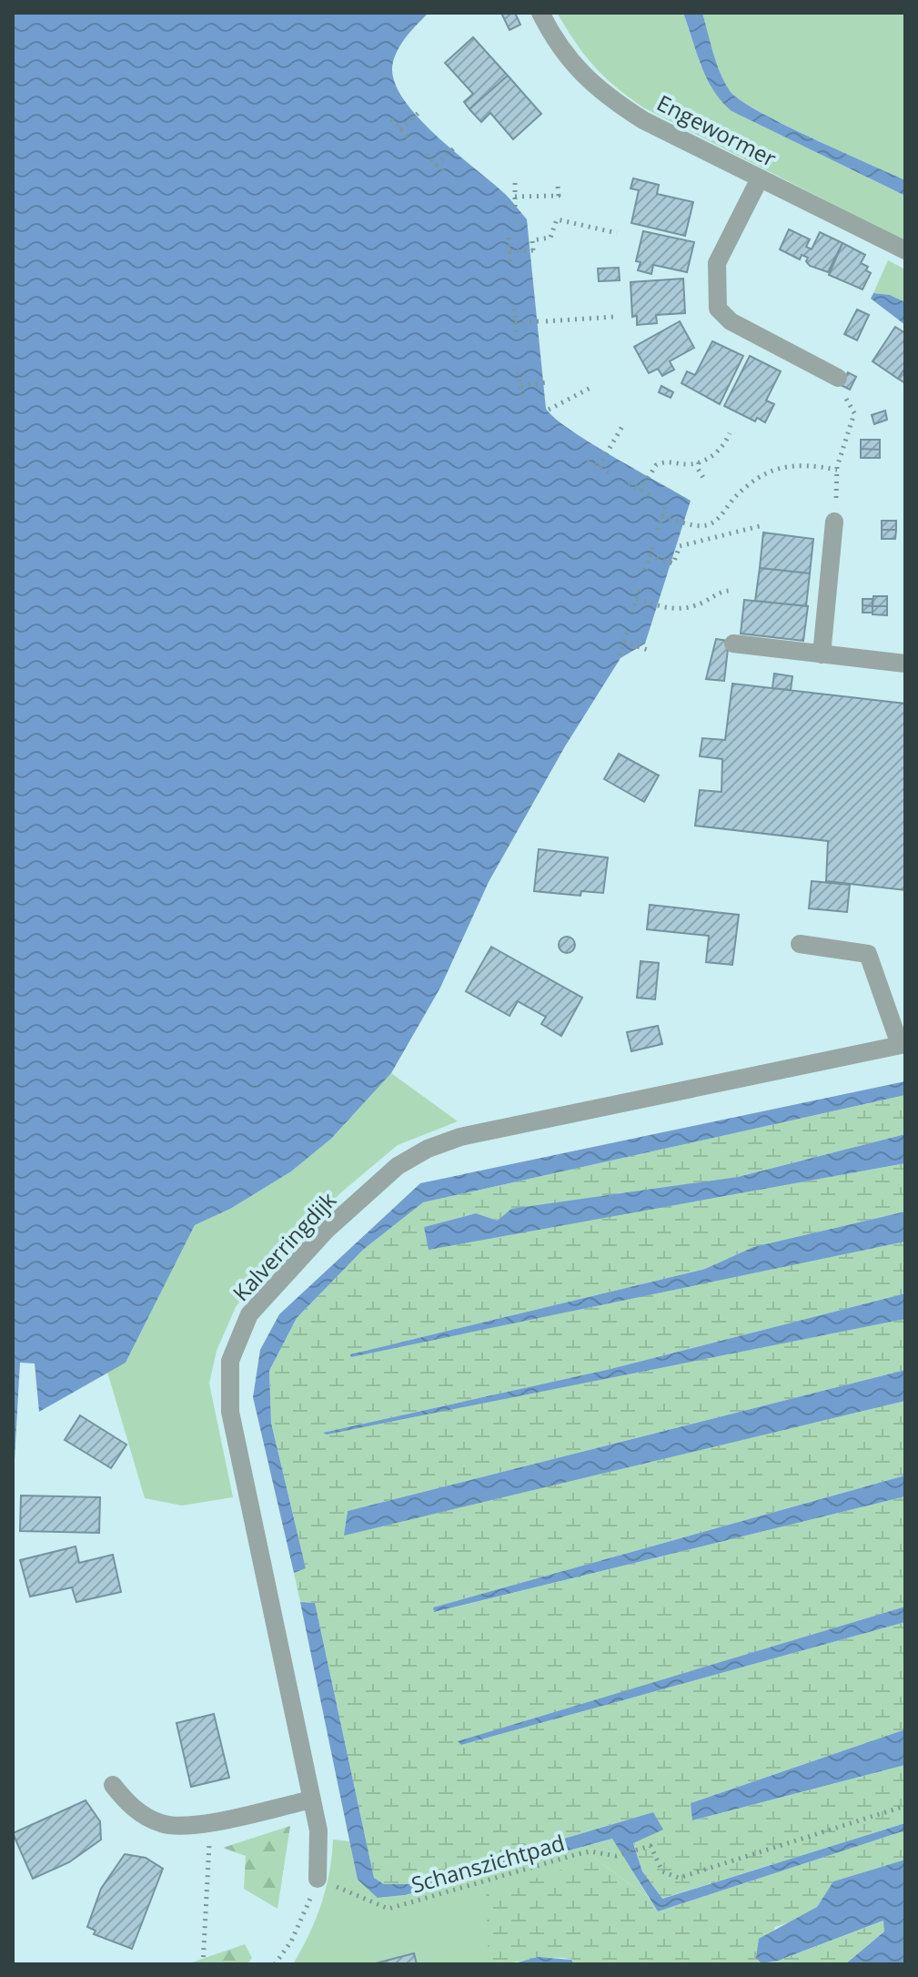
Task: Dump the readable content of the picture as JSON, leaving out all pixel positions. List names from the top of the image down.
{
  "streets": {
    "street": ["Engewormer", "Kalverringdijk"],
    "path": ["Schanszichtpad"]
  },
  "crossings": [
    ["Kalverringdijk", "Schanszichtpad"]
  ]
}
